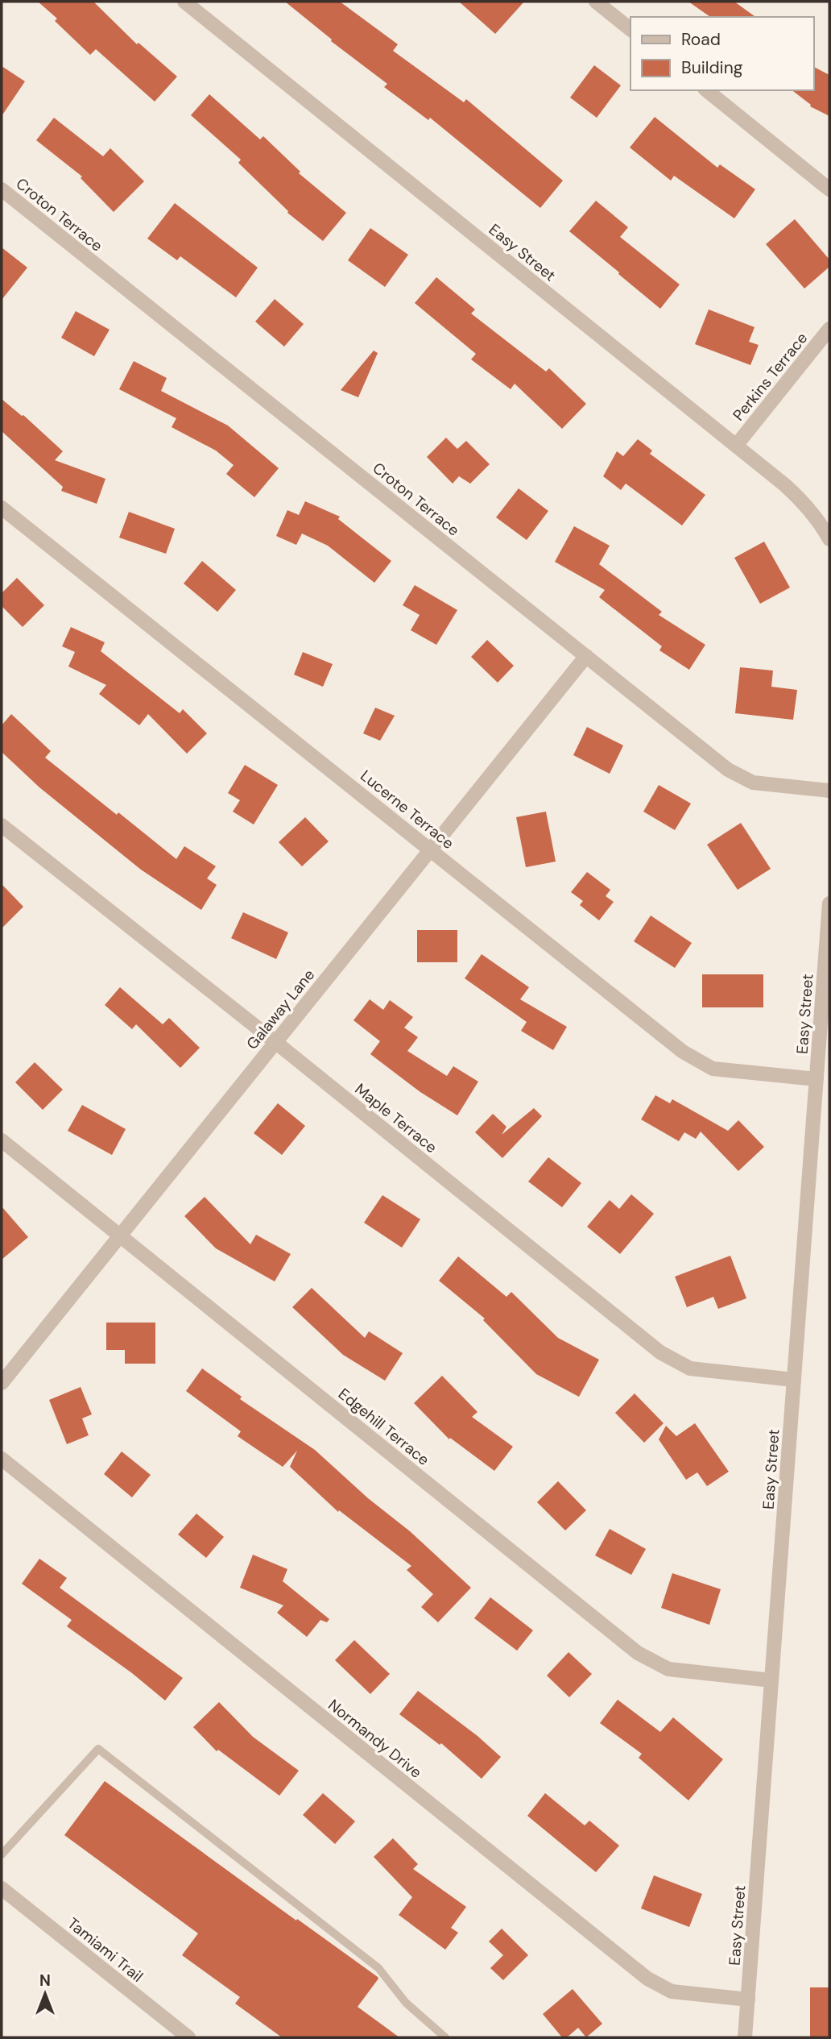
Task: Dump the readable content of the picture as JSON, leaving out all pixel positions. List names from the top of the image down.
{
  "streets": {
    "street": [
      "Croton Terrace",
      "Easy Street",
      "Perkins Terrace",
      "Lucerne Terrace",
      "Galaway Lane",
      "Maple Terrace",
      "Edgehill Terrace",
      "Normandy Drive",
      "Tamiami Trail"
    ]
  },
  "crossings": [
    ["Croton Terrace", "Galaway Lane"],
    ["Easy Street", "Perkins Terrace"],
    ["Easy Street", "Lucerne Terrace"],
    ["Easy Street", "Maple Terrace"],
    ["Easy Street", "Edgehill Terrace"],
    ["Easy Street", "Normandy Drive"],
    ["Lucerne Terrace", "Galaway Lane"],
    ["Galaway Lane", "Maple Terrace"],
    ["Galaway Lane", "Edgehill Terrace"]
  ],
  "legend": ["Road", "Building"],
  "north": "top"
}
